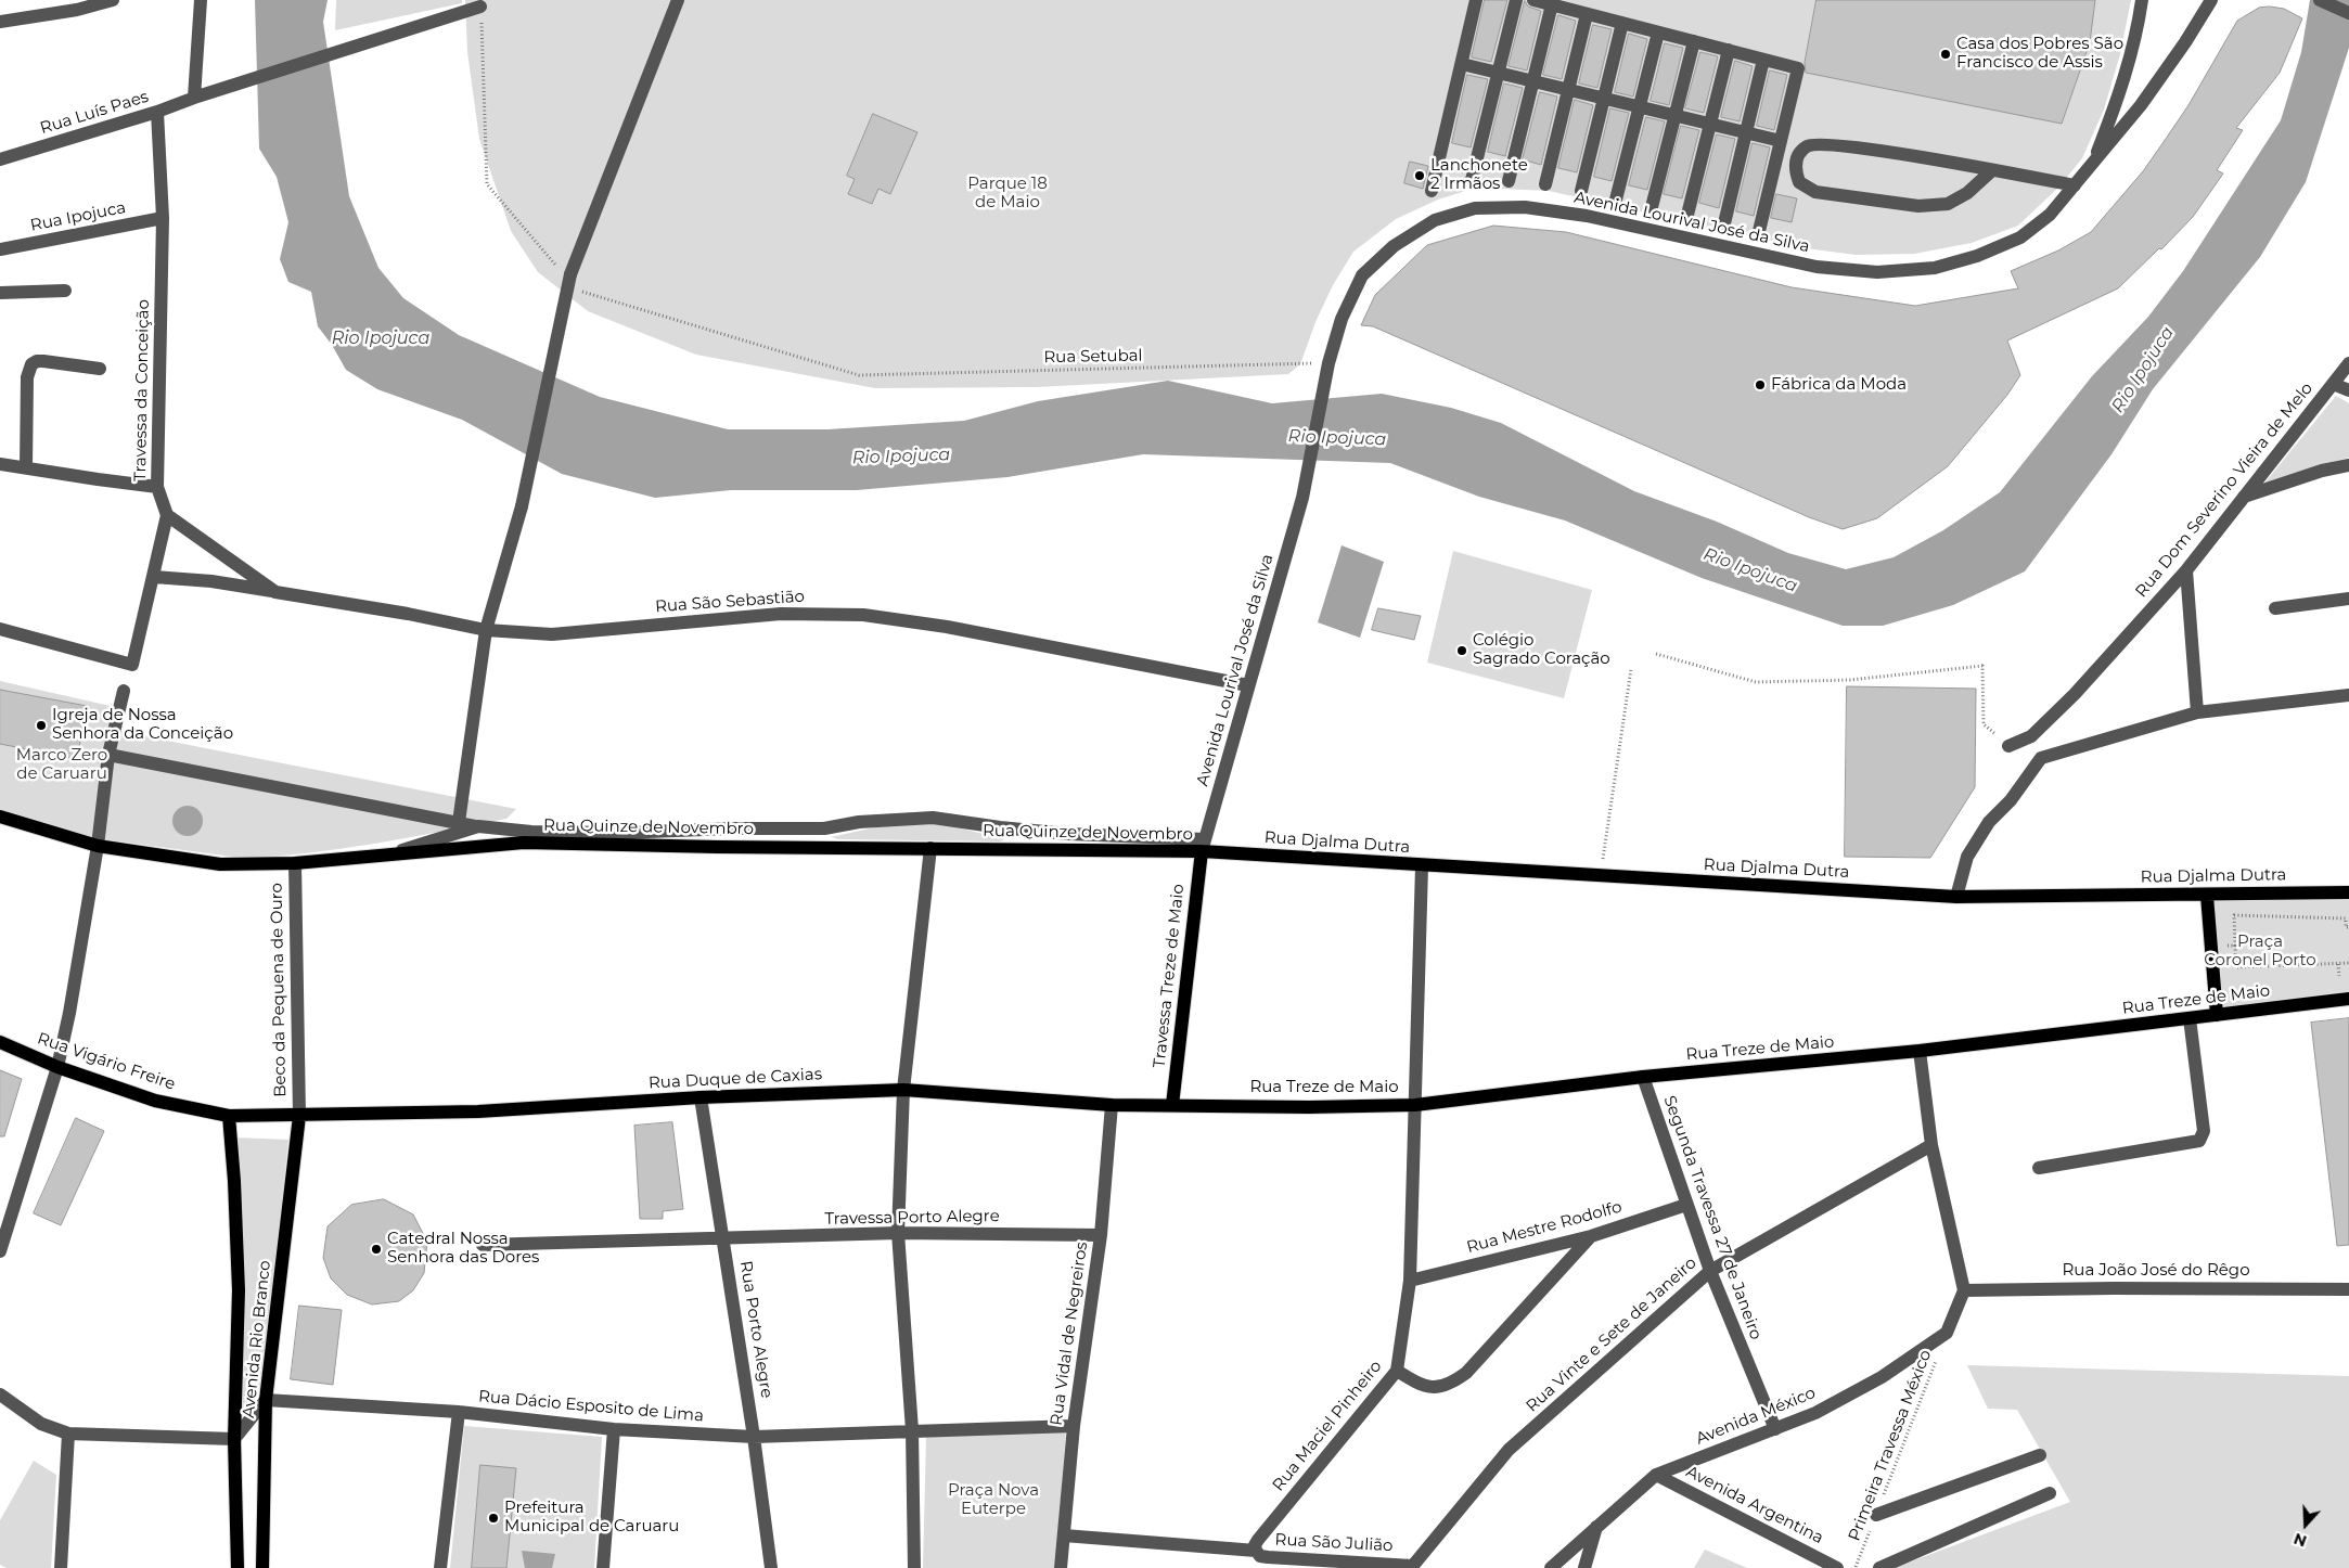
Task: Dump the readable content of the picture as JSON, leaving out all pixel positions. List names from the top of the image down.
{
  "streets": {
    "main road": [
      "Rua Quinze de Novembro",
      "Rua Djalma Dutra",
      "Travessa Treze de Maio",
      "Rua Treze de Maio",
      "Rua Vigário Freire",
      "Rua Duque de Caxias",
      "Avenida Rio Branco"
    ],
    "street": [
      "Rua Luís Paes",
      "Rua Ipojuca",
      "Avenida Lourival José da Silva",
      "Travessa da Conceição",
      "Rua Dom Severino Vieira de Melo",
      "Rua São Sebastião",
      "Beco da Pequena de Ouro",
      "Travessa Porto Alegre",
      "Segunda Travessa 27 de Janeiro",
      "Rua Mestre Rodolfo",
      "Rua João José do Rêgo",
      "Rua Porto Alegre",
      "Rua Vidal de Negreiros",
      "Rua Vinte e Sete de Janeiro",
      "Rua Dácio Esposito de Lima",
      "Avenida México",
      "Rua Maciel Pinheiro",
      "Avenida Argentina",
      "Rua São Julião"
    ],
    "path": ["Rua Setubal", "Primeira Travessa México"]
  },
  "crossings": [
    ["Rua Luís Paes", "Travessa da Conceição"],
    ["Rua Ipojuca", "Travessa da Conceição"],
    ["Avenida Lourival José da Silva", "Rua Setubal"],
    ["Avenida Lourival José da Silva", "Rua São Sebastião"],
    ["Avenida Lourival José da Silva", "Rua Quinze de Novembro"],
    ["Avenida Lourival José da Silva", "Rua Djalma Dutra"],
    ["Avenida Lourival José da Silva", "Travessa Treze de Maio"],
    ["Travessa da Conceição", "Rua São Sebastião"],
    ["Rua Quinze de Novembro", "Rua Djalma Dutra"],
    ["Rua Quinze de Novembro", "Travessa Treze de Maio"],
    ["Rua Quinze de Novembro", "Beco da Pequena de Ouro"],
    ["Rua Djalma Dutra", "Travessa Treze de Maio"],
    ["Rua Djalma Dutra", "Rua Maciel Pinheiro"],
    ["Travessa Treze de Maio", "Rua Treze de Maio"],
    ["Travessa Treze de Maio", "Rua Duque de Caxias"],
    ["Beco da Pequena de Ouro", "Rua Vigário Freire"],
    ["Beco da Pequena de Ouro", "Rua Duque de Caxias"],
    ["Beco da Pequena de Ouro", "Avenida Rio Branco"],
    ["Rua Treze de Maio", "Rua Duque de Caxias"],
    ["Rua Treze de Maio", "Segunda Travessa 27 de Janeiro"],
    ["Rua Treze de Maio", "Rua Maciel Pinheiro"],
    ["Rua Vigário Freire", "Rua Duque de Caxias"],
    ["Rua Vigário Freire", "Avenida Rio Branco"],
    ["Rua Duque de Caxias", "Rua Porto Alegre"],
    ["Rua Duque de Caxias", "Rua Vidal de Negreiros"],
    ["Rua Duque de Caxias", "Avenida Rio Branco"],
    ["Travessa Porto Alegre", "Rua Porto Alegre"],
    ["Travessa Porto Alegre", "Rua Vidal de Negreiros"],
    ["Segunda Travessa 27 de Janeiro", "Rua Mestre Rodolfo"],
    ["Segunda Travessa 27 de Janeiro", "Rua Vinte e Sete de Janeiro"],
    ["Segunda Travessa 27 de Janeiro", "Avenida México"],
    ["Rua Mestre Rodolfo", "Rua Maciel Pinheiro"],
    ["Rua Porto Alegre", "Rua Dácio Esposito de Lima"],
    ["Rua Vidal de Negreiros", "Rua Dácio Esposito de Lima"],
    ["Rua Vidal de Negreiros", "Rua São Julião"],
    ["Rua Vinte e Sete de Janeiro", "Rua São Julião"],
    ["Avenida Rio Branco", "Rua Dácio Esposito de Lima"],
    ["Avenida México", "Primeira Travessa México"],
    ["Avenida México", "Avenida Argentina"],
    ["Rua Maciel Pinheiro", "Rua São Julião"]
  ],
  "water": ["Rio Ipojuca"],
  "parks": [
    "Parque 18 de Maio",
    "Marco Zero de Caruaru",
    "Praça Coronel Porto",
    "Praça Nova Euterpe"
  ],
  "places": [
    "Casa dos Pobres São Francisco de Assis",
    "Lanchonete 2 Irmãos",
    "Fábrica da Moda",
    "Colégio Sagrado Coração",
    "Igreja de Nossa Senhora da Conceição",
    "Catedral Nossa Senhora das Dores",
    "Prefeitura Municipal de Caruaru"
  ],
  "north": "bottom"
}
